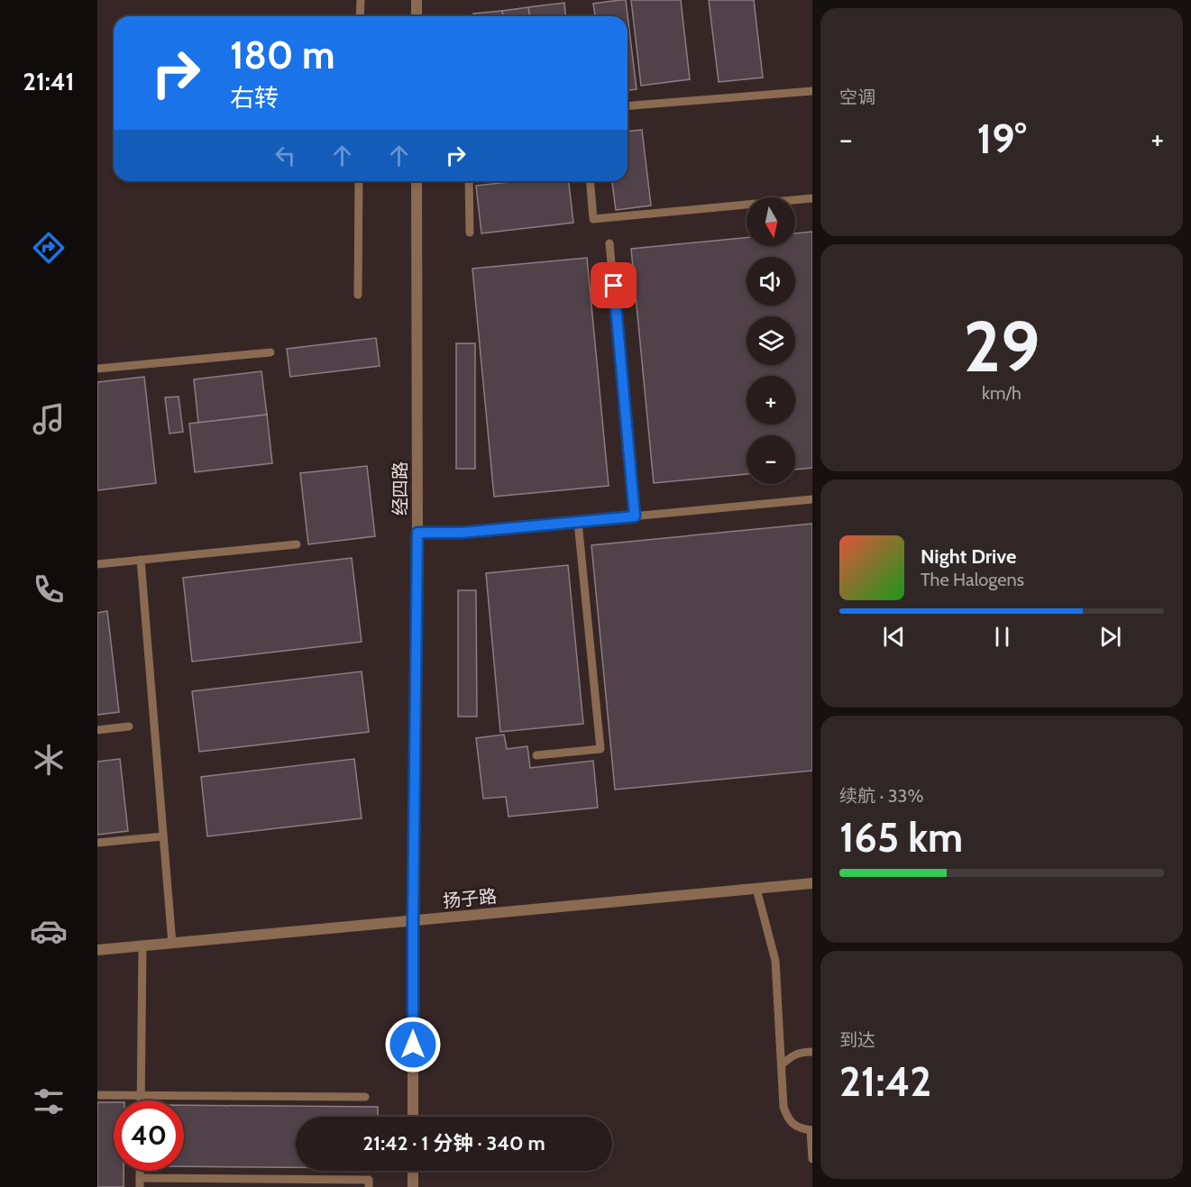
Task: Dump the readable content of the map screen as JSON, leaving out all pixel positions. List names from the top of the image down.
{
  "streets": {
    "street": ["经四路", "扬子路"]
  },
  "crossings": [
    ["经四路", "扬子路"]
  ],
  "north": "bottom",
  "page": {
    "tabs": "21:41",
    "tile": [
      "空调",
      ["29", "km/h"],
      ["续航 · 33%", "165 km"],
      ["到达", "21:42"]
    ],
    "turn": ["180 m", "右转"],
    "heat": ["−", "19°", "+"],
    "map_buttons": ["+", "−"],
    "song": ["Night Drive", "The Halogens"],
    "limit": "40",
    "trip": "21:42 · 1 分钟 · 340 m"
  }
}
